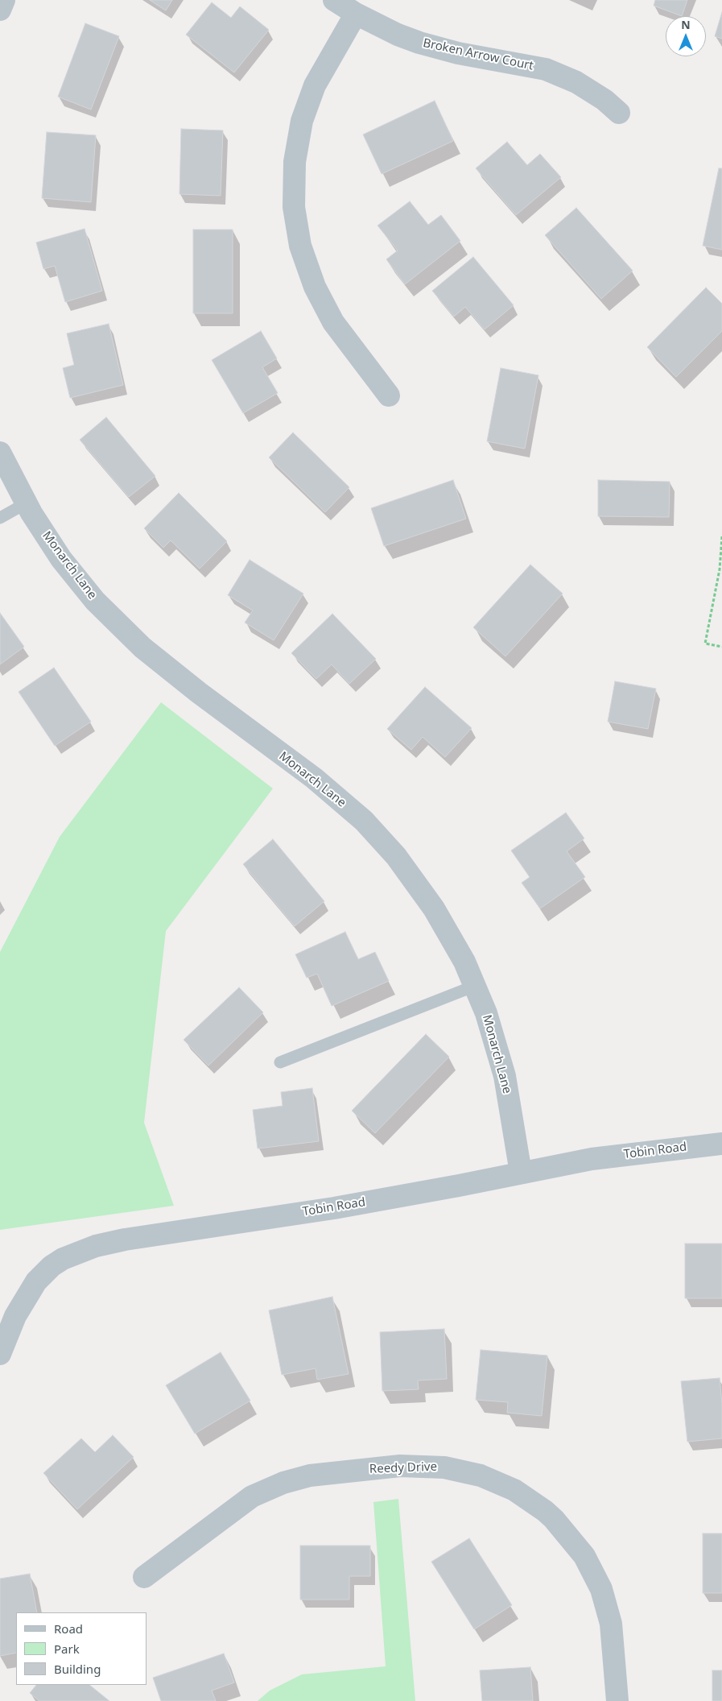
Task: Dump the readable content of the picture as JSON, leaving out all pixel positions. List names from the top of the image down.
{
  "streets": {
    "street": [
      "Broken Arrow Court",
      "Monarch Lane",
      "Tobin Road",
      "Reedy Drive"
    ]
  },
  "crossings": [
    ["Monarch Lane", "Tobin Road"]
  ],
  "legend": ["Road", "Park", "Building"],
  "north": "top"
}
